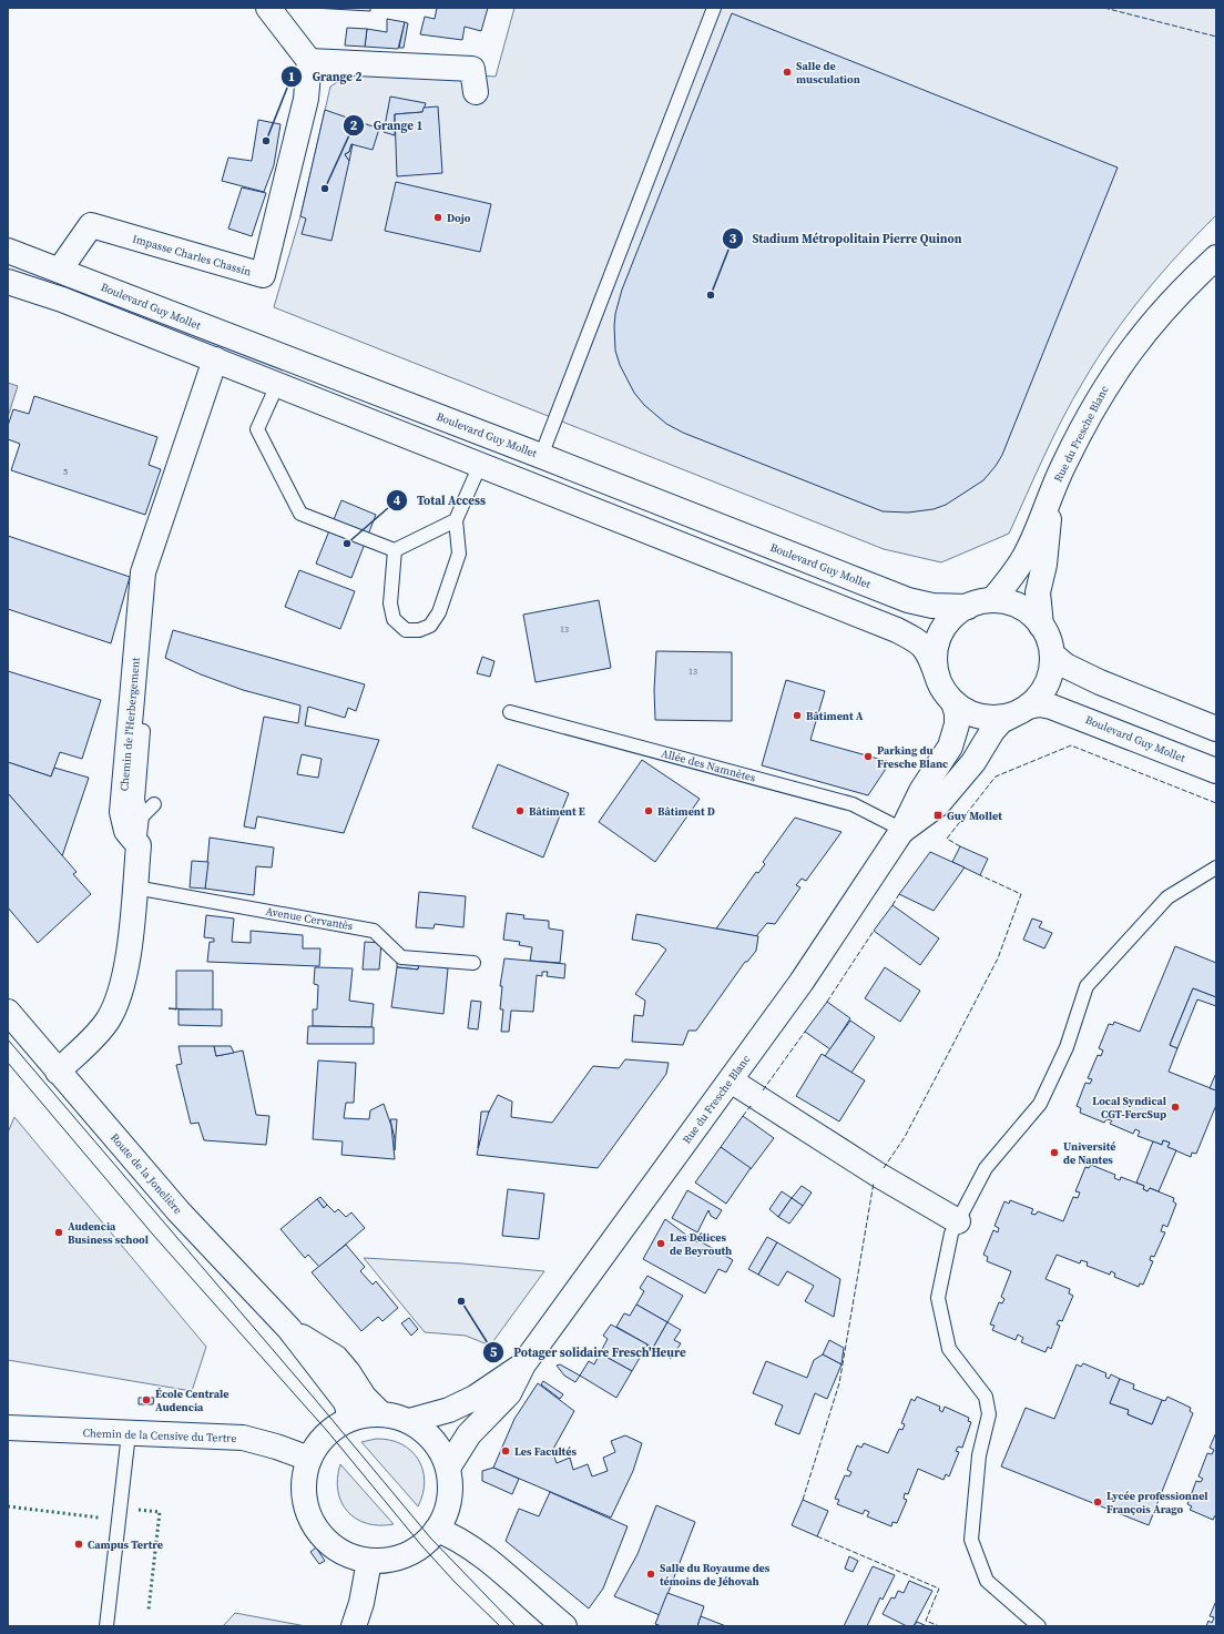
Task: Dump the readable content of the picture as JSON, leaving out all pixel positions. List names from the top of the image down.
{
  "streets": {
    "street": [
      "Impasse Charles Chassin",
      "Boulevard Guy Mollet",
      "Rue du Fresche Blanc",
      "Chemin de l'Herbergement",
      "Route de la Jonelière",
      "Chemin de la Censive du Tertre"
    ],
    "lane": ["Allée des Namnètes", "Avenue Cervantès"]
  },
  "crossings": [
    ["Impasse Charles Chassin", "Boulevard Guy Mollet"],
    ["Boulevard Guy Mollet", "Rue du Fresche Blanc"],
    ["Rue du Fresche Blanc", "Allée des Namnètes"],
    ["Rue du Fresche Blanc", "Route de la Jonelière"],
    ["Rue du Fresche Blanc", "Chemin de la Censive du Tertre"],
    ["Route de la Jonelière", "Chemin de la Censive du Tertre"]
  ],
  "places": {
    "other": [
      "Salle de musculation",
      "Grange 2",
      "Grange 1",
      "Dojo",
      "Stadium Métropolitain Pierre Quinon",
      "Total Access",
      "Bâtiment A",
      "Parking du Fresche Blanc",
      "Bâtiment E",
      "Bâtiment D",
      "Local Syndical CGT-FercSup",
      "Université de Nantes",
      "Audencia Business school",
      "Les Délices de Beyrouth",
      "Potager solidaire Fresch'Heure",
      "École Centrale Audencia",
      "Les Facultés",
      "Lycée professionnel François Arago",
      "Campus Tertre",
      "Salle du Royaume des témoins de Jéhovah"
    ],
    "transit": ["Guy Mollet"]
  },
  "house_numbers": ["5", "13", "13"]
}
